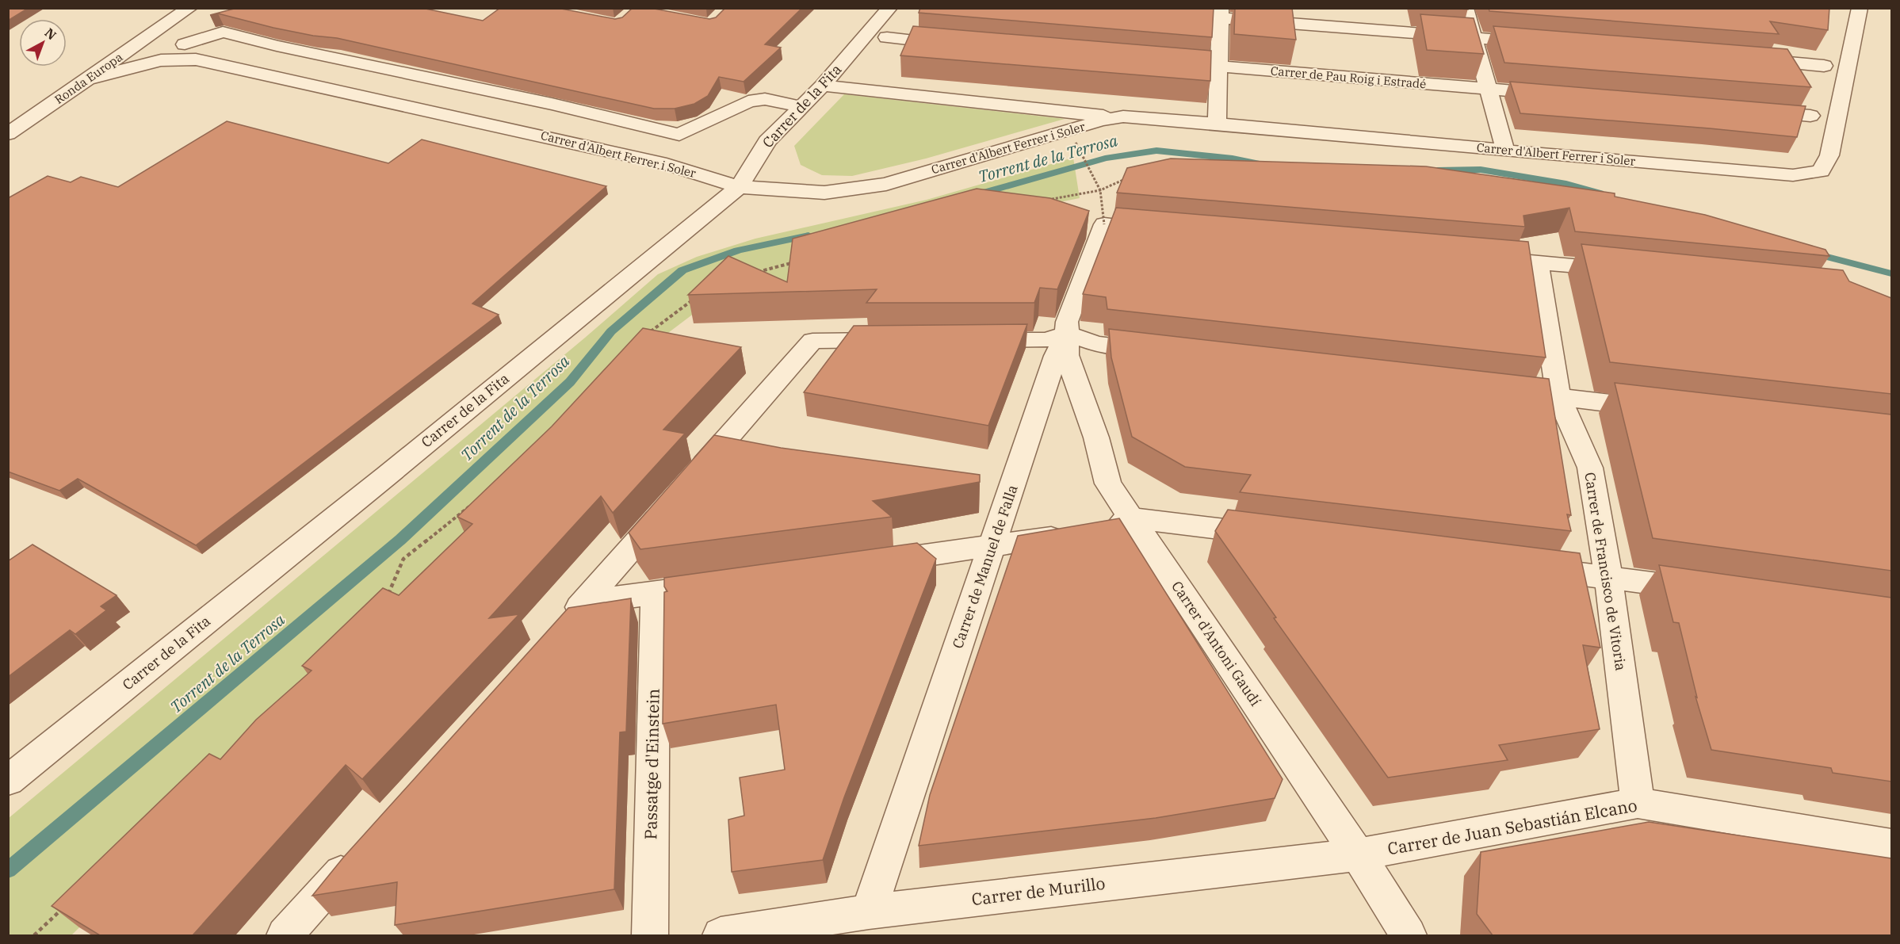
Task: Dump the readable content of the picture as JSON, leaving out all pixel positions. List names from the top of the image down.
{
  "streets": {
    "street": [
      "Carrer de Pau Roig i Estradé",
      "Ronda Europa",
      "Carrer de la Fita",
      "Carrer d'Albert Ferrer i Soler",
      "Carrer de Manuel de Falla",
      "Carrer de Francisco de Vitoria",
      "Carrer d'Antoni Gaudí",
      "Passatge d'Einstein",
      "Carrer de Juan Sebastián Elcano",
      "Carrer de Murillo"
    ]
  },
  "crossings": [
    ["Ronda Europa", "Carrer d'Albert Ferrer i Soler"],
    ["Carrer de la Fita", "Carrer d'Albert Ferrer i Soler"],
    ["Carrer de Manuel de Falla", "Carrer d'Antoni Gaudí"],
    ["Carrer de Manuel de Falla", "Carrer de Murillo"],
    ["Carrer de Francisco de Vitoria", "Carrer de Juan Sebastián Elcano"],
    ["Carrer d'Antoni Gaudí", "Carrer de Juan Sebastián Elcano"],
    ["Carrer d'Antoni Gaudí", "Carrer de Murillo"],
    ["Carrer de Juan Sebastián Elcano", "Carrer de Murillo"]
  ],
  "water": ["Torrent de la Terrosa"],
  "north": "top right"
}
